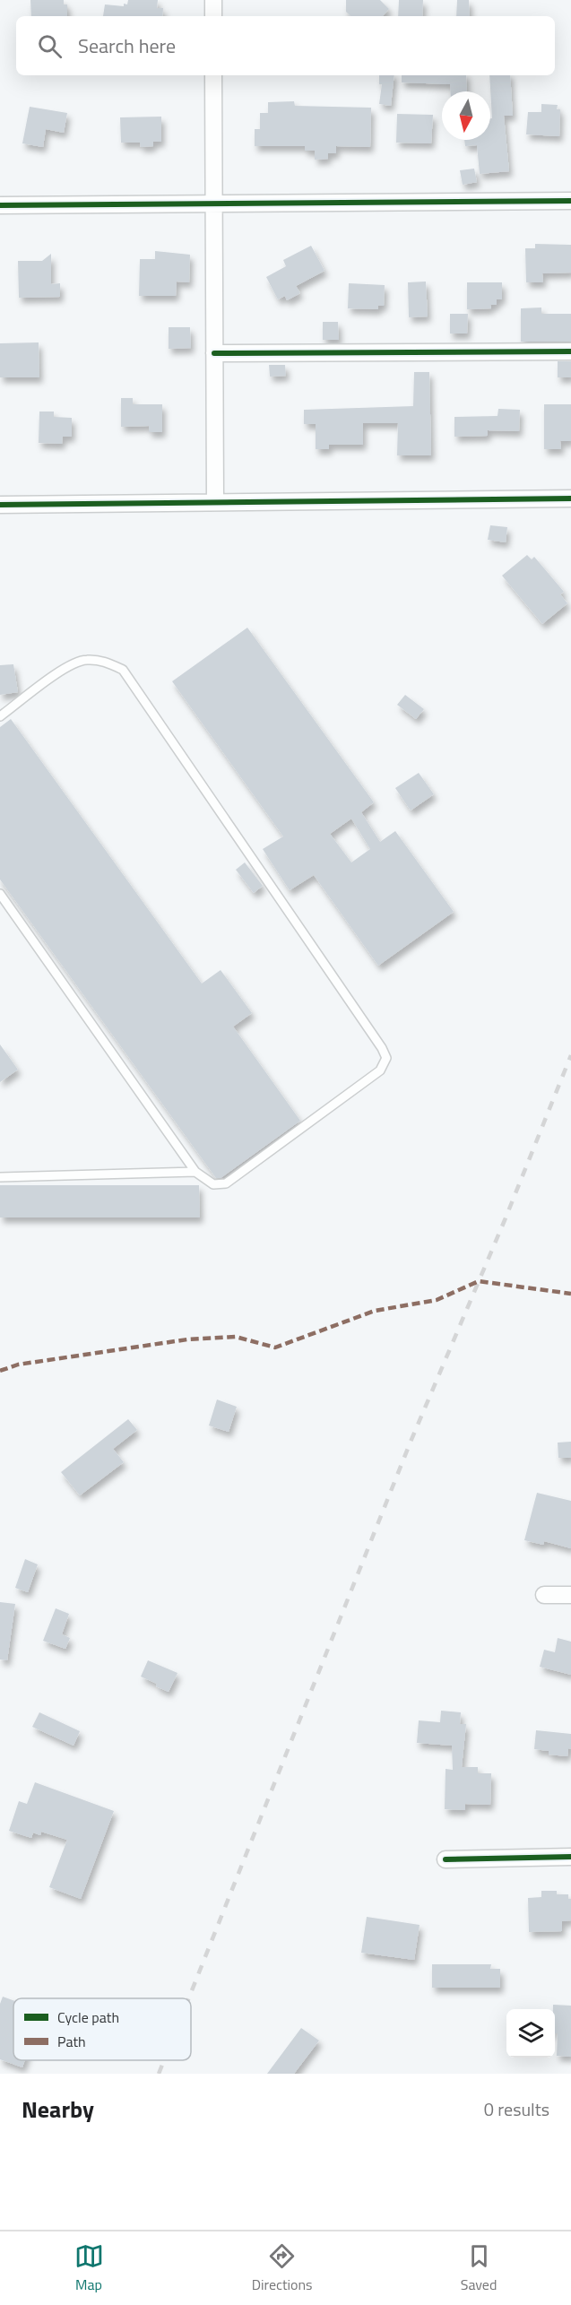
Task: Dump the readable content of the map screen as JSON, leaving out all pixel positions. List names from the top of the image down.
{
  "legend": ["Cycle path", "Path"],
  "north": "bottom",
  "page": {
    "search": "Search here",
    "heading": ["Nearby", "0 results"],
    "nav": ["Map", "Directions", "Saved"]
  }
}
